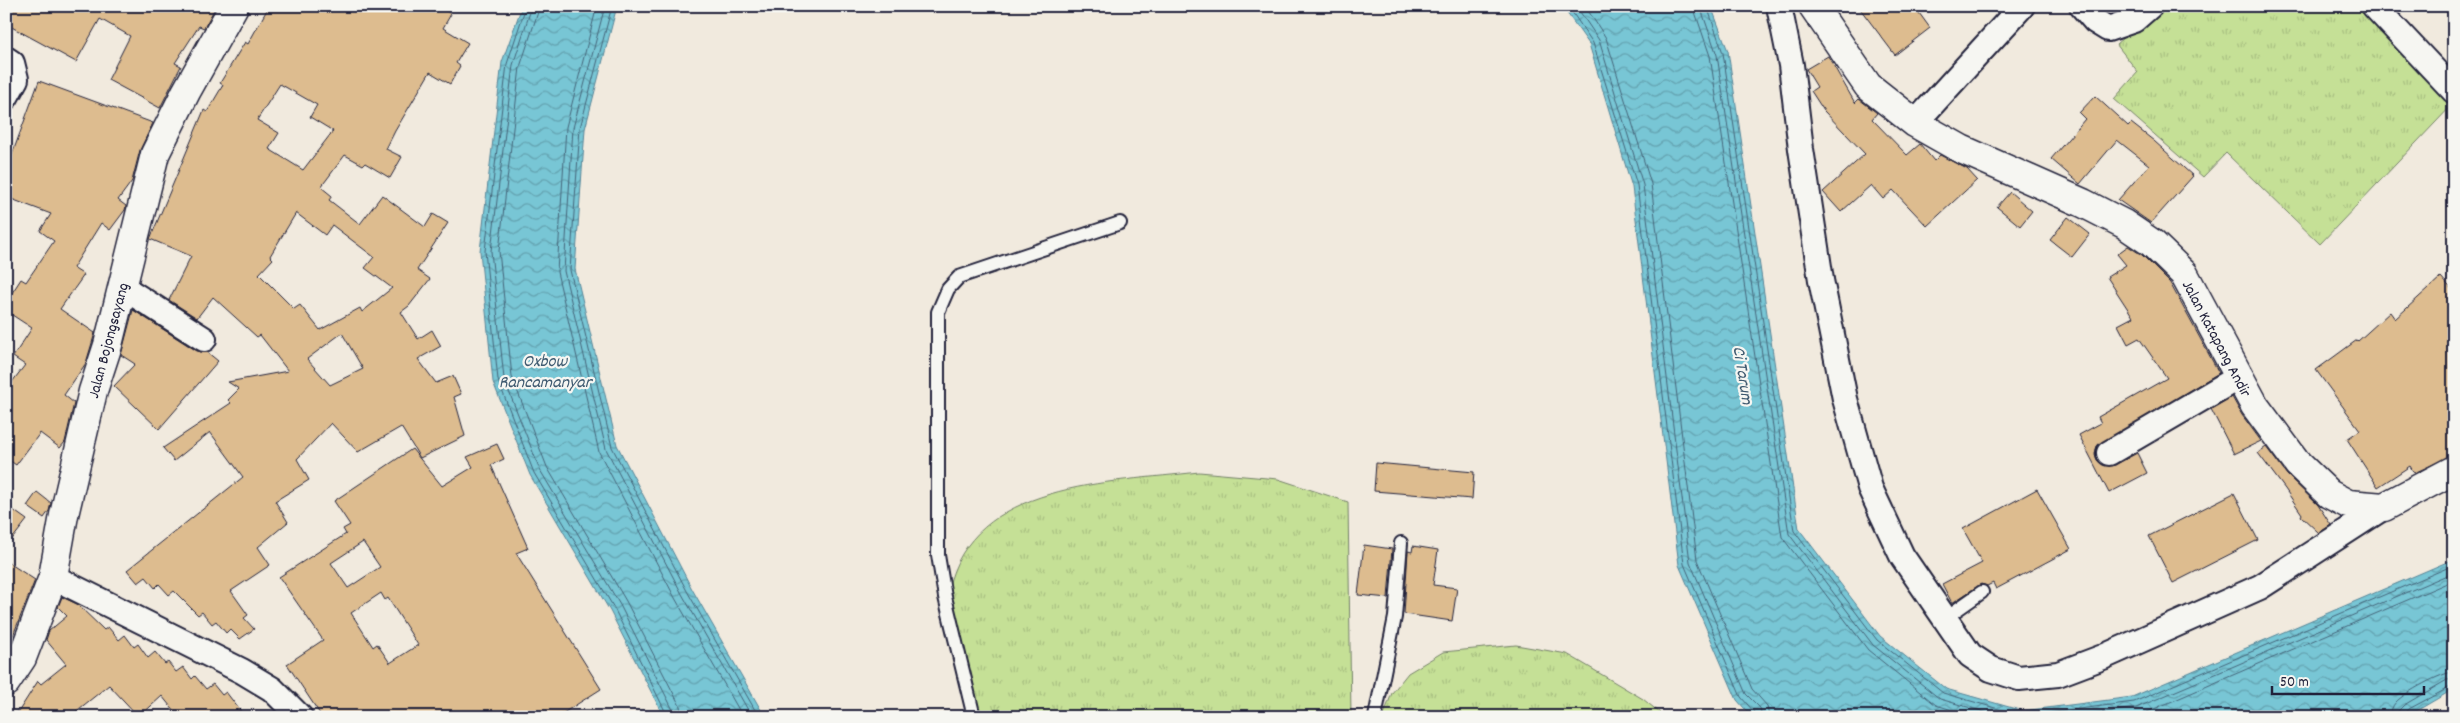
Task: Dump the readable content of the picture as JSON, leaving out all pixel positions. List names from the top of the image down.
{
  "streets": {
    "street": ["Jalan Katapang Andir", "Jalan Bojongsayang"]
  },
  "water": ["Oxbow Rancamanyar", "Ci Tarum"],
  "scale_bar": "50 m"
}
